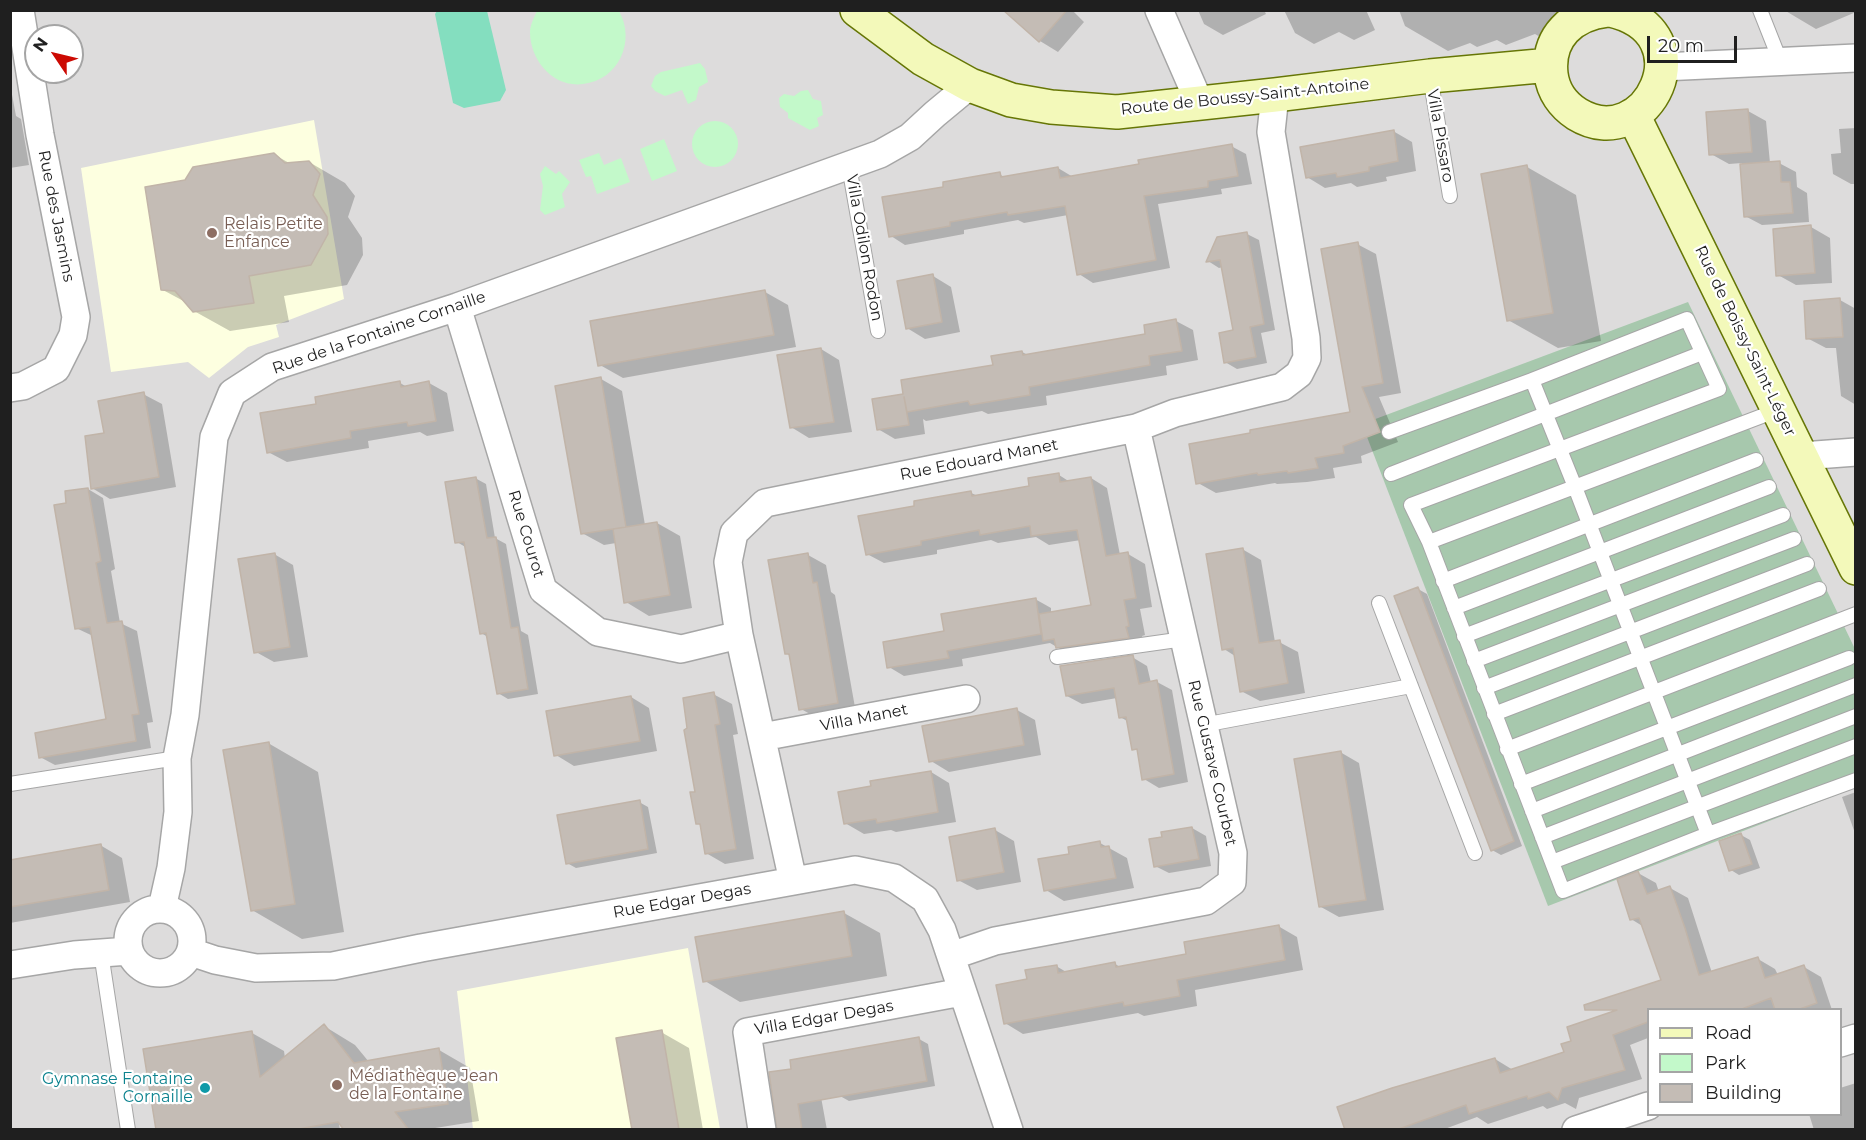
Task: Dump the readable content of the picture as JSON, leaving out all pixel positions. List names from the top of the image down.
{
  "streets": {
    "main road": ["Route de Boussy-Saint-Antoine", "Rue de Boissy-Saint-Léger"],
    "street": [
      "Rue des Jasmins",
      "Rue de la Fontaine Cornaille",
      "Rue Edouard Manet",
      "Rue Courot",
      "Villa Manet",
      "Rue Gustave Courbet",
      "Rue Edgar Degas",
      "Villa Edgar Degas"
    ],
    "lane": ["Villa Pissaro", "Villa Odilon Rodon"]
  },
  "crossings": [
    ["Route de Boussy-Saint-Antoine", "Villa Pissaro"],
    ["Route de Boussy-Saint-Antoine", "Rue de la Fontaine Cornaille"],
    ["Route de Boussy-Saint-Antoine", "Rue de Boissy-Saint-Léger"],
    ["Route de Boussy-Saint-Antoine", "Rue Edouard Manet"],
    ["Villa Odilon Rodon", "Rue de la Fontaine Cornaille"],
    ["Rue de la Fontaine Cornaille", "Rue Courot"],
    ["Rue de la Fontaine Cornaille", "Rue Edgar Degas"],
    ["Rue Edouard Manet", "Rue Courot"],
    ["Rue Edouard Manet", "Villa Manet"],
    ["Rue Edouard Manet", "Rue Gustave Courbet"],
    ["Rue Edouard Manet", "Rue Edgar Degas"],
    ["Rue Gustave Courbet", "Rue Edgar Degas"],
    ["Rue Edgar Degas", "Villa Edgar Degas"]
  ],
  "places": ["Relais Petite Enfance", "Médiathèque Jean de la Fontaine", "Gymnase Fontaine Cornaille"],
  "legend": ["Road", "Park", "Building"],
  "scale_bar": "20 m",
  "north": "top left"
}
